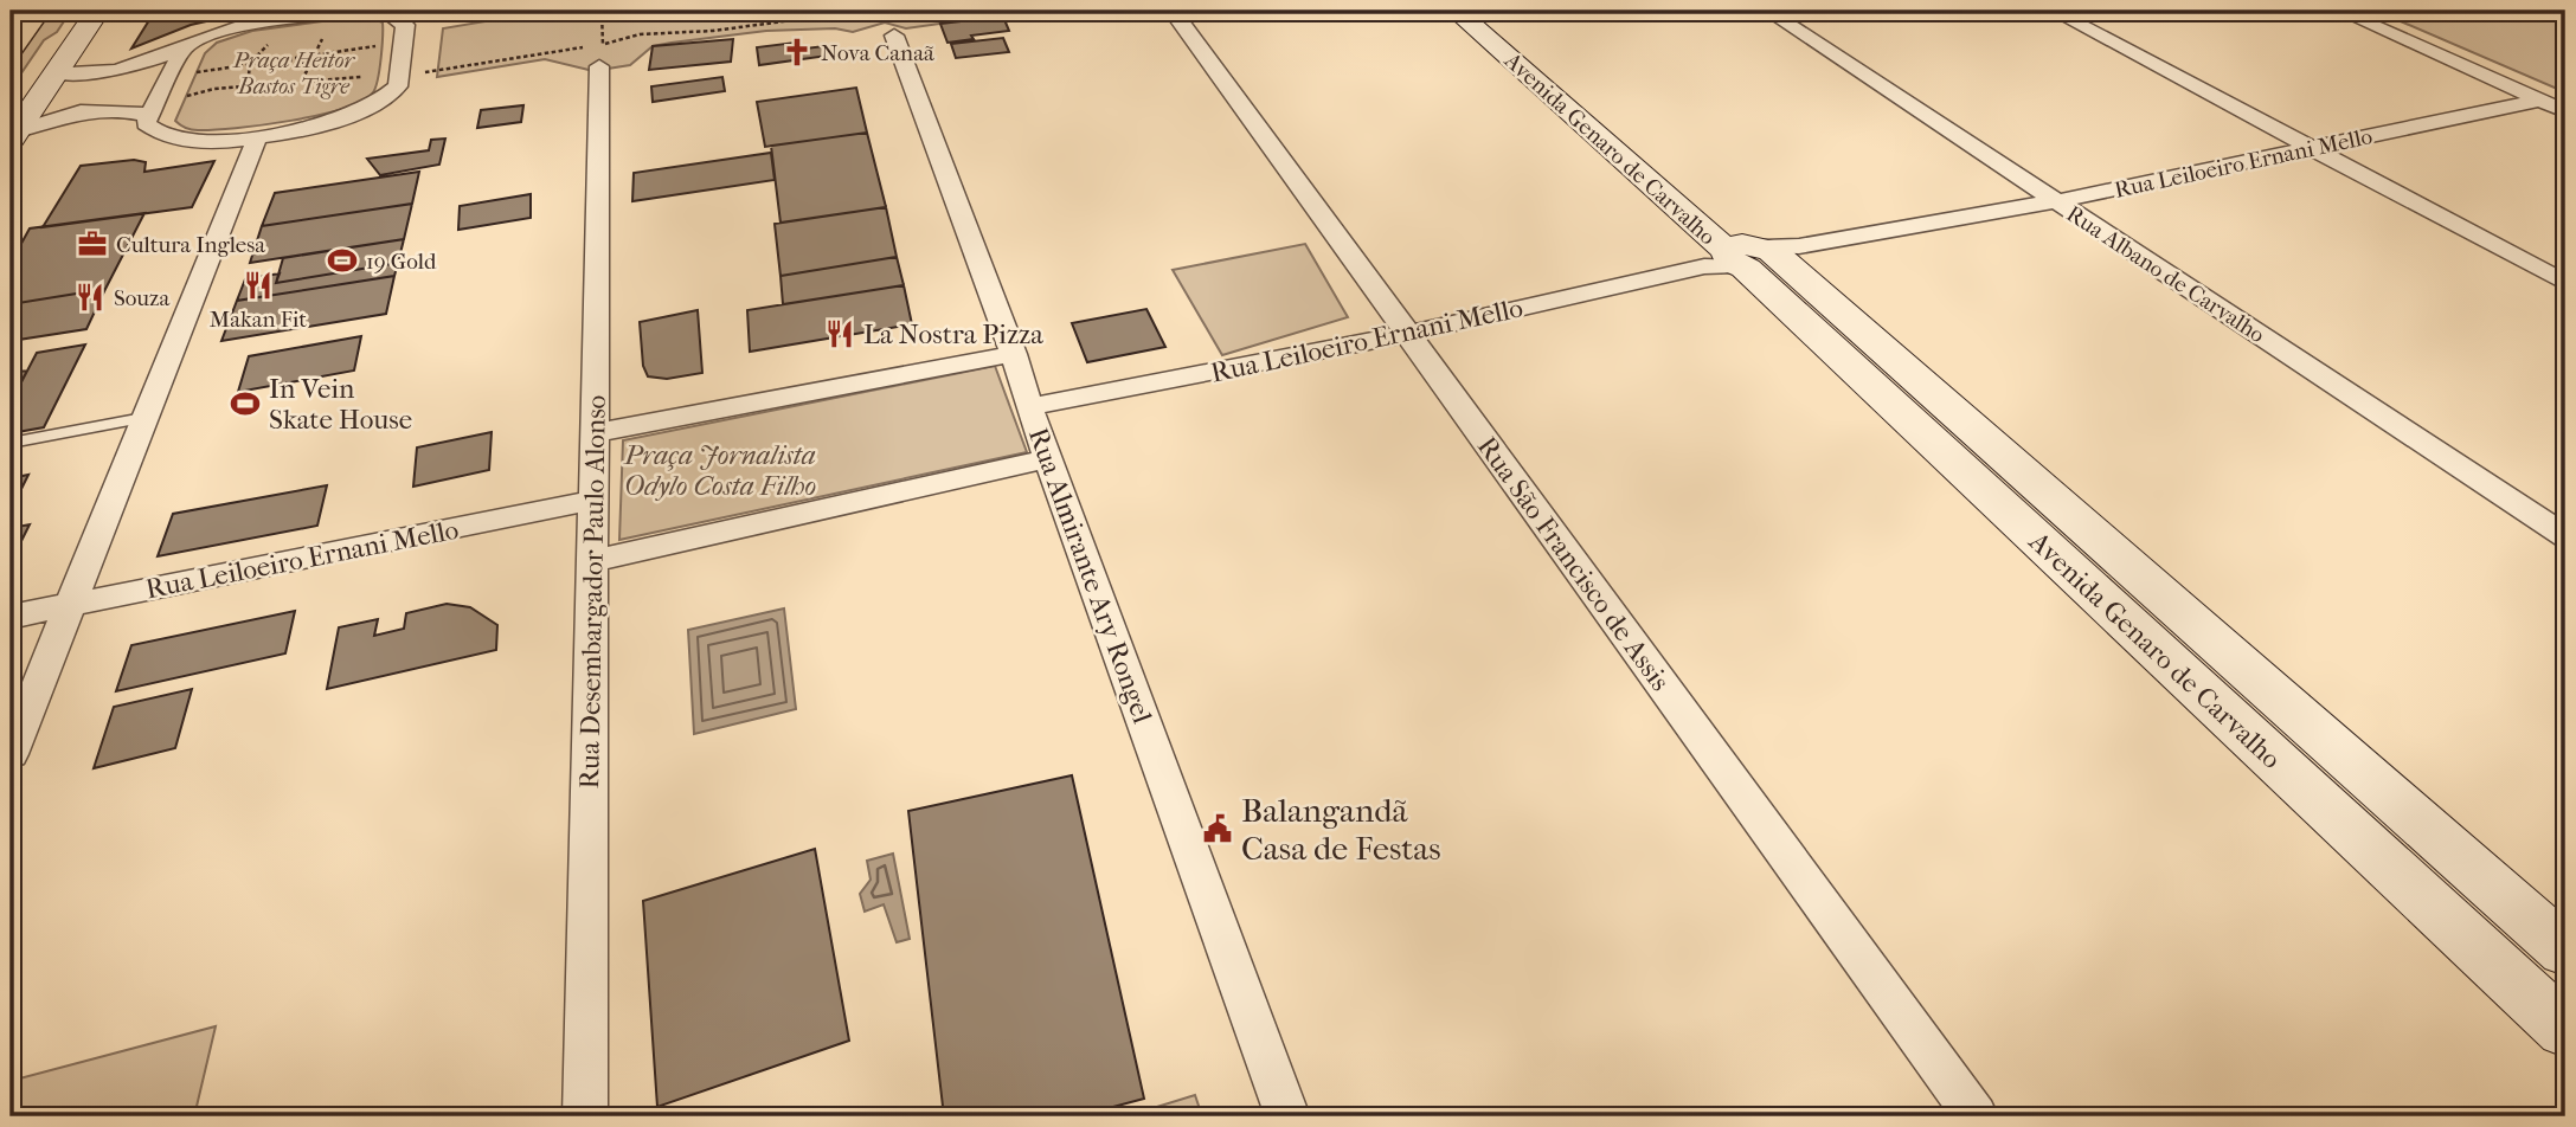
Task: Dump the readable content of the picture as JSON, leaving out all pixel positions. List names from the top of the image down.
{
  "streets": {
    "street": [
      "Avenida Genaro de Carvalho",
      "Rua Leiloeiro Ernani Mello",
      "Rua Albano de Carvalho",
      "Rua São Francisco de Assis",
      "Rua Almirante Ary Rongel",
      "Rua Desembargador Paulo Alonso"
    ]
  },
  "crossings": [
    ["Avenida Genaro de Carvalho", "Rua Leiloeiro Ernani Mello"],
    ["Rua Leiloeiro Ernani Mello", "Rua Albano de Carvalho"],
    ["Rua Leiloeiro Ernani Mello", "Rua São Francisco de Assis"],
    ["Rua Leiloeiro Ernani Mello", "Rua Almirante Ary Rongel"],
    ["Rua Leiloeiro Ernani Mello", "Rua Desembargador Paulo Alonso"]
  ],
  "parks": ["Praça Heitor Bastos Tigre", "Praça Jornalista Odylo Costa Filho"],
  "places": {
    "church": ["Nova Canaã"],
    "office": ["Cultura Inglesa"],
    "sports": ["19 Gold", "In Vein Skate House"],
    "restaurant": ["Makan Fit", "Souza", "La Nostra Pizza"],
    "public building": ["Balangandã Casa de Festas"]
  }
}
